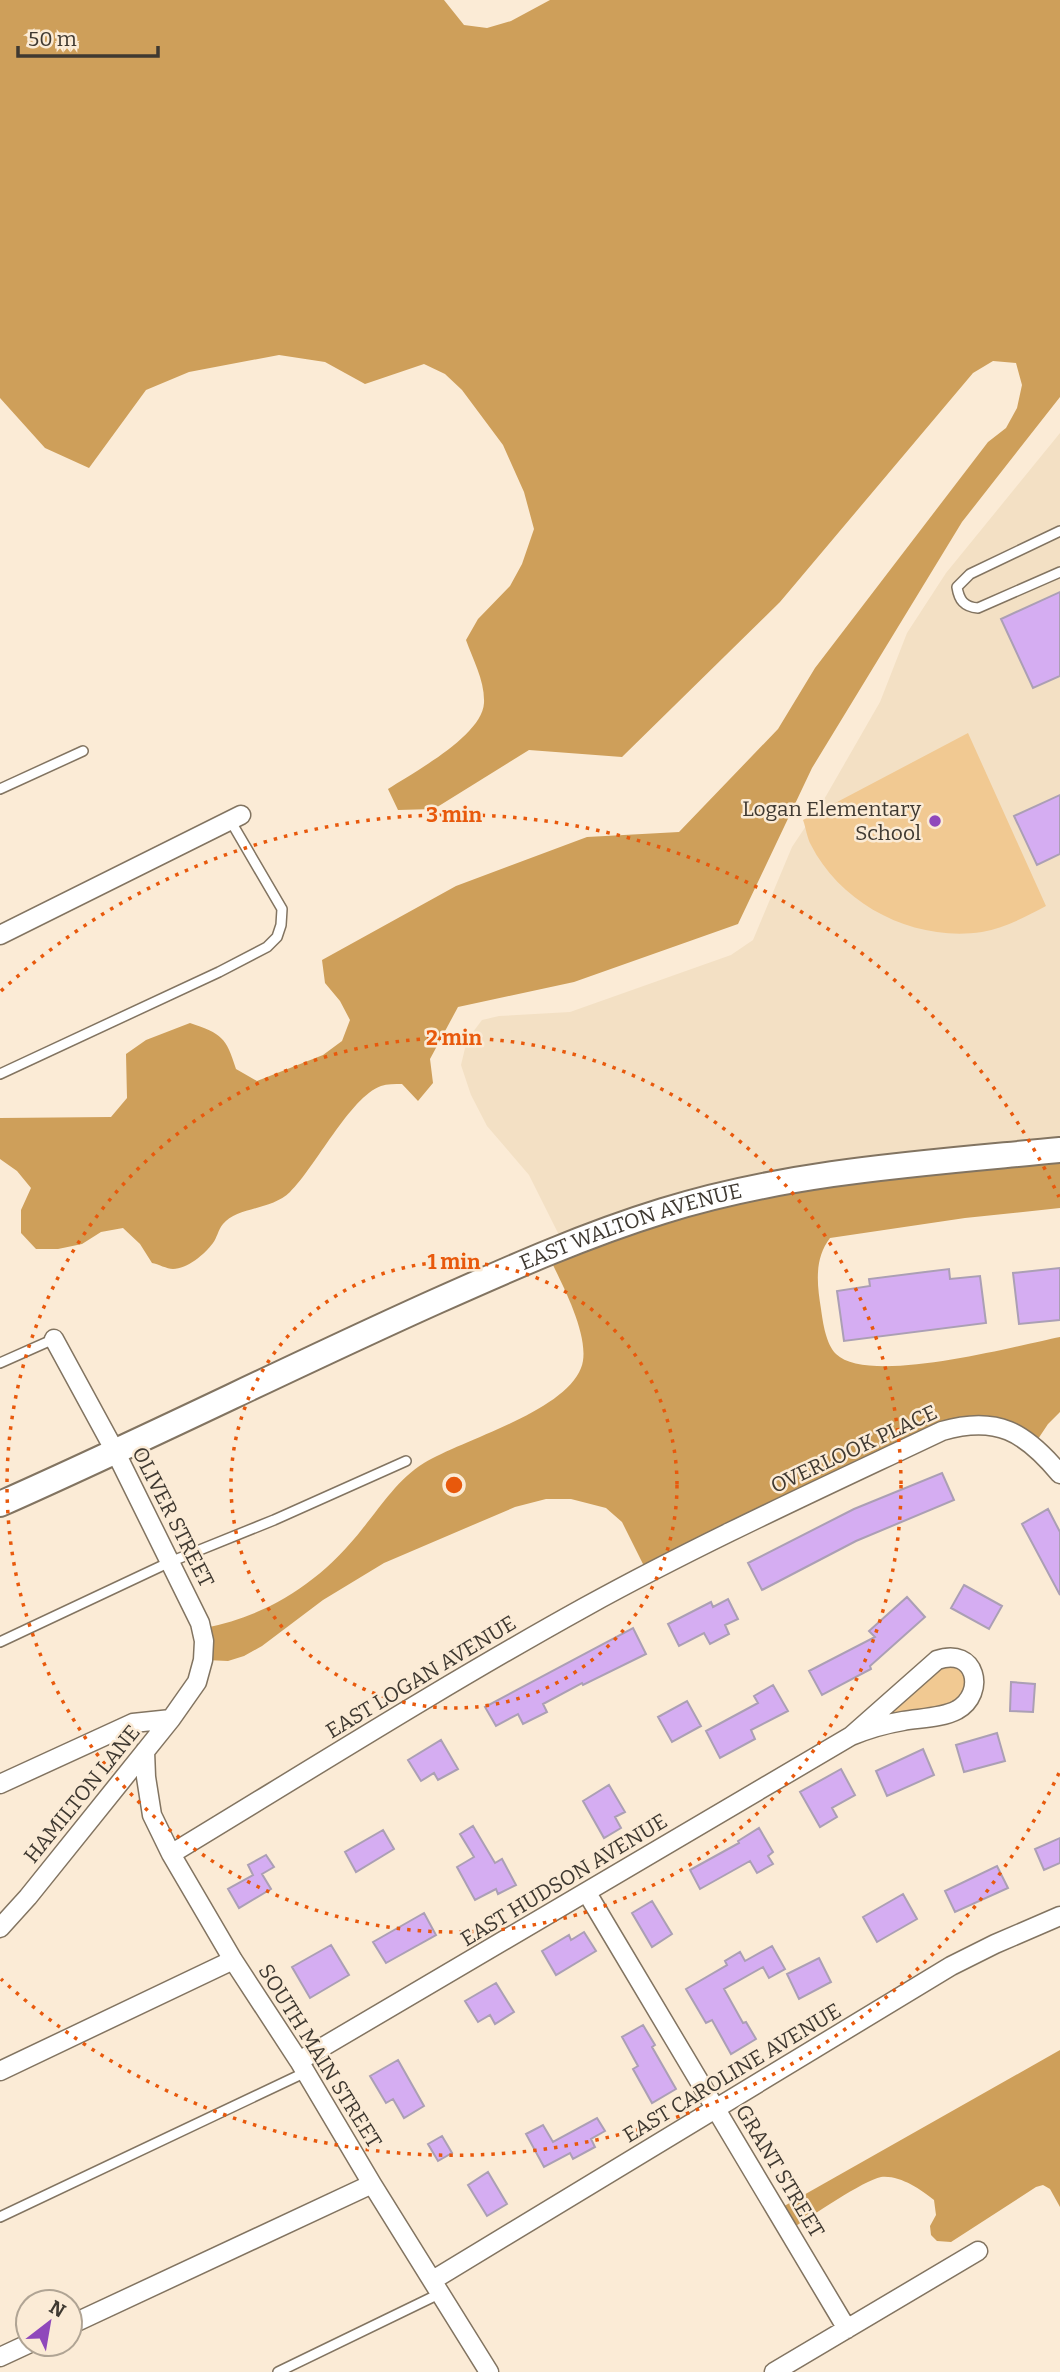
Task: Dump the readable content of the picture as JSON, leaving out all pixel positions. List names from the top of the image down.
{
  "streets": {
    "main road": ["EAST WALTON AVENUE"],
    "street": [
      "OVERLOOK PLACE",
      "OLIVER STREET",
      "EAST LOGAN AVENUE",
      "HAMILTON LANE",
      "EAST HUDSON AVENUE",
      "SOUTH MAIN STREET",
      "EAST CAROLINE AVENUE",
      "GRANT STREET"
    ]
  },
  "crossings": [
    ["EAST WALTON AVENUE", "OLIVER STREET"],
    ["OVERLOOK PLACE", "EAST LOGAN AVENUE"],
    ["OLIVER STREET", "HAMILTON LANE"],
    ["EAST LOGAN AVENUE", "SOUTH MAIN STREET"],
    ["HAMILTON LANE", "SOUTH MAIN STREET"],
    ["EAST HUDSON AVENUE", "SOUTH MAIN STREET"],
    ["EAST HUDSON AVENUE", "GRANT STREET"],
    ["SOUTH MAIN STREET", "EAST CAROLINE AVENUE"],
    ["EAST CAROLINE AVENUE", "GRANT STREET"]
  ],
  "places": ["Logan Elementary School"],
  "scale_bar": "50 m",
  "north": "top right",
  "rings": ["3 min", "2 min", "1 min"]
}
